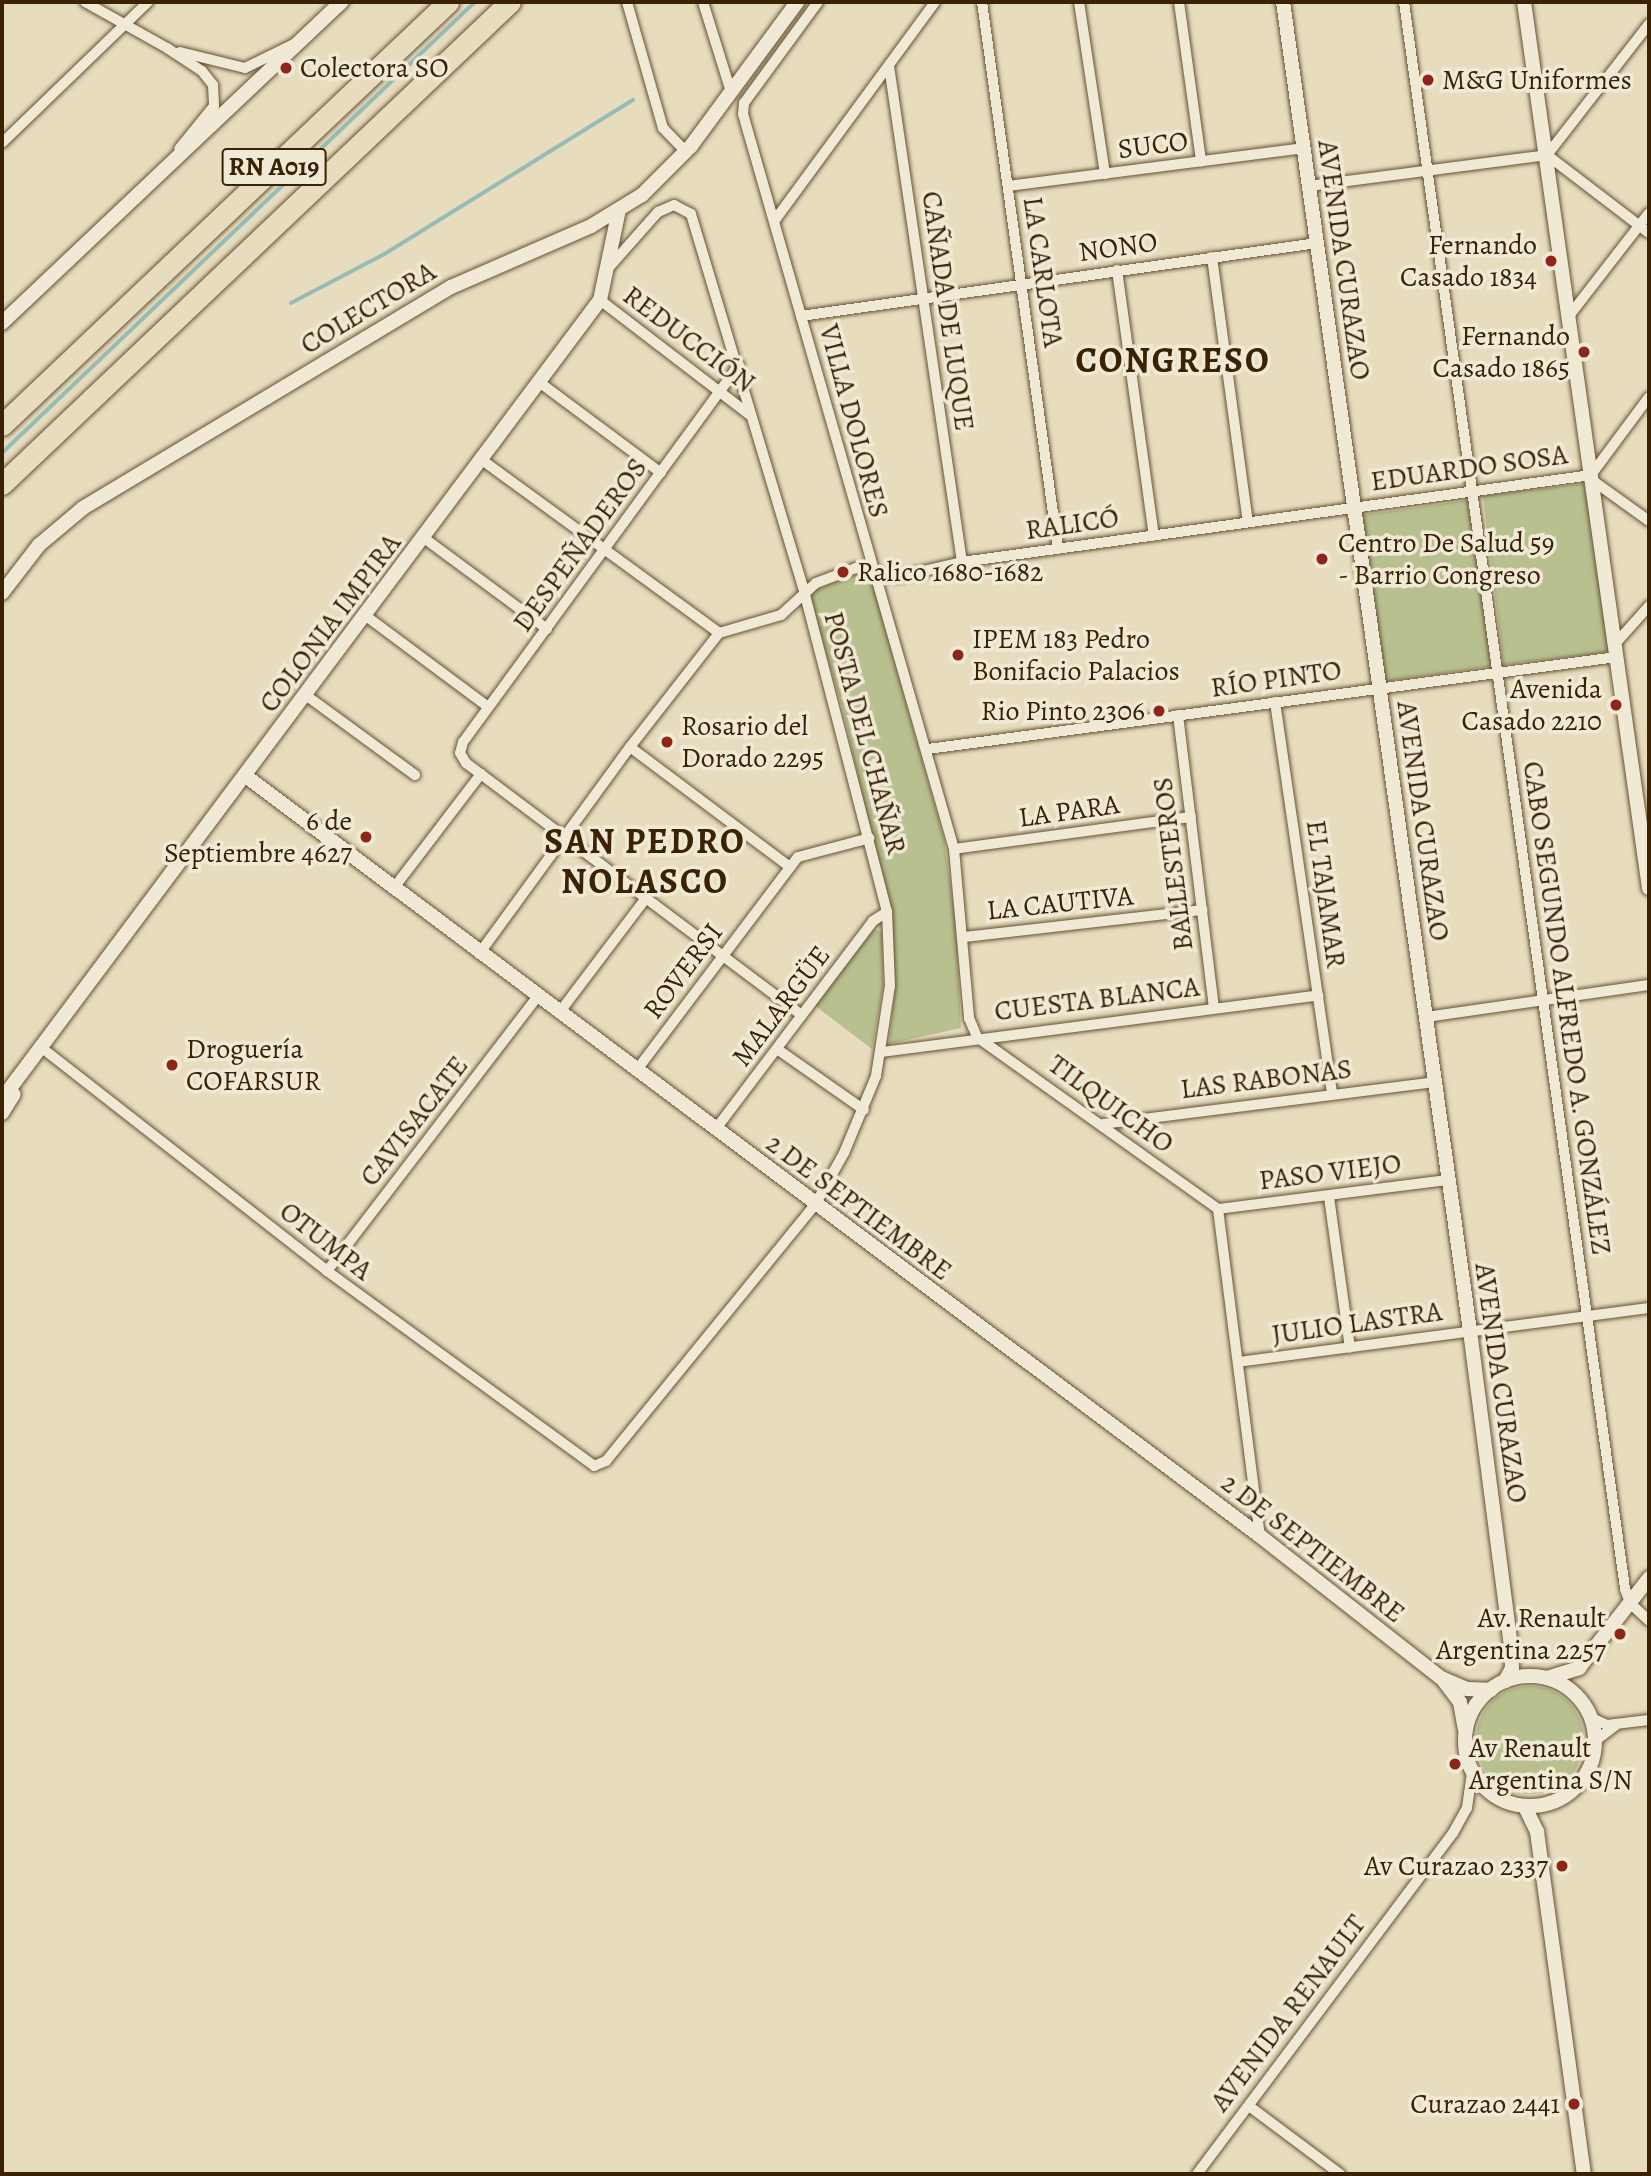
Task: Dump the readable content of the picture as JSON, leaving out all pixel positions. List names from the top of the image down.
{
  "streets": {
    "highway": ["RN A019"],
    "street": [
      "SUCO",
      "NONO",
      "AVENIDA CURAZAO",
      "LA CARLOTA",
      "COLECTORA",
      "CAÑADA DE LUQUE",
      "REDUCCIÓN",
      "VILLA DOLORES",
      "EDUARDO SOSA",
      "RALICÓ",
      "DESPEÑADEROS",
      "COLONIA IMPIRA",
      "RÍO PINTO",
      "POSTA DEL CHAÑAR",
      "LA PARA",
      "BALLESTEROS",
      "EL TAJAMAR",
      "LA CAUTIVA",
      "ROVERSI",
      "CUESTA BLANCA",
      "MALARGÜE",
      "CABO SEGUNDO ALFREDO A. GONZÁLEZ",
      "LAS RABONAS",
      "TILQUICHO",
      "CAVISACATE",
      "PASO VIEJO",
      "2 DE SEPTIEMBRE",
      "OTUMPA",
      "JULIO LASTRA",
      "AVENIDA RENAULT"
    ]
  },
  "crossings": [
    ["SUCO", "AVENIDA CURAZAO"],
    ["SUCO", "LA CARLOTA"],
    ["NONO", "AVENIDA CURAZAO"],
    ["NONO", "LA CARLOTA"],
    ["NONO", "CAÑADA DE LUQUE"],
    ["NONO", "VILLA DOLORES"],
    ["AVENIDA CURAZAO", "EDUARDO SOSA"],
    ["AVENIDA CURAZAO", "RALICÓ"],
    ["AVENIDA CURAZAO", "RÍO PINTO"],
    ["AVENIDA CURAZAO", "LAS RABONAS"],
    ["AVENIDA CURAZAO", "PASO VIEJO"],
    ["AVENIDA CURAZAO", "2 DE SEPTIEMBRE"],
    ["AVENIDA CURAZAO", "JULIO LASTRA"],
    ["AVENIDA CURAZAO", "AVENIDA RENAULT"],
    ["LA CARLOTA", "RALICÓ"],
    ["COLECTORA", "COLONIA IMPIRA"],
    ["CAÑADA DE LUQUE", "RALICÓ"],
    ["REDUCCIÓN", "DESPEÑADEROS"],
    ["REDUCCIÓN", "COLONIA IMPIRA"],
    ["REDUCCIÓN", "POSTA DEL CHAÑAR"],
    ["VILLA DOLORES", "RALICÓ"],
    ["VILLA DOLORES", "RÍO PINTO"],
    ["VILLA DOLORES", "LA PARA"],
    ["VILLA DOLORES", "LA CAUTIVA"],
    ["VILLA DOLORES", "CUESTA BLANCA"],
    ["VILLA DOLORES", "TILQUICHO"],
    ["EDUARDO SOSA", "RALICÓ"],
    ["EDUARDO SOSA", "CABO SEGUNDO ALFREDO A. GONZÁLEZ"],
    ["RALICÓ", "POSTA DEL CHAÑAR"],
    ["DESPEÑADEROS", "POSTA DEL CHAÑAR"],
    ["COLONIA IMPIRA", "POSTA DEL CHAÑAR"],
    ["COLONIA IMPIRA", "2 DE SEPTIEMBRE"],
    ["COLONIA IMPIRA", "OTUMPA"],
    ["RÍO PINTO", "BALLESTEROS"],
    ["RÍO PINTO", "EL TAJAMAR"],
    ["RÍO PINTO", "CABO SEGUNDO ALFREDO A. GONZÁLEZ"],
    ["POSTA DEL CHAÑAR", "ROVERSI"],
    ["POSTA DEL CHAÑAR", "CUESTA BLANCA"],
    ["POSTA DEL CHAÑAR", "MALARGÜE"],
    ["POSTA DEL CHAÑAR", "2 DE SEPTIEMBRE"],
    ["POSTA DEL CHAÑAR", "OTUMPA"],
    ["LA PARA", "BALLESTEROS"],
    ["BALLESTEROS", "LA CAUTIVA"],
    ["BALLESTEROS", "CUESTA BLANCA"],
    ["EL TAJAMAR", "CUESTA BLANCA"],
    ["EL TAJAMAR", "LAS RABONAS"],
    ["ROVERSI", "2 DE SEPTIEMBRE"],
    ["CUESTA BLANCA", "TILQUICHO"],
    ["MALARGÜE", "2 DE SEPTIEMBRE"],
    ["CABO SEGUNDO ALFREDO A. GONZÁLEZ", "JULIO LASTRA"],
    ["LAS RABONAS", "TILQUICHO"],
    ["TILQUICHO", "PASO VIEJO"],
    ["CAVISACATE", "2 DE SEPTIEMBRE"],
    ["CAVISACATE", "OTUMPA"],
    ["2 DE SEPTIEMBRE", "AVENIDA RENAULT"]
  ],
  "districts": ["CONGRESO", "SAN PEDRO NOLASCO"],
  "places": [
    "Colectora SO",
    "M&G Uniformes",
    "Fernando Casado 1834",
    "Fernando Casado 1865",
    "Centro De Salud 59 - Barrio Congreso",
    "Ralico 1680-1682",
    "IPEM 183 Pedro Bonifacio Palacios",
    "Avenida Casado 2210",
    "Rio Pinto 2306",
    "Rosario del Dorado 2295",
    "6 de Septiembre 4627",
    "Droguería COFARSUR",
    "Av. Renault Argentina 2257",
    "Av Renault Argentina S/N",
    "Av Curazao 2337",
    "Curazao 2441"
  ]
}
